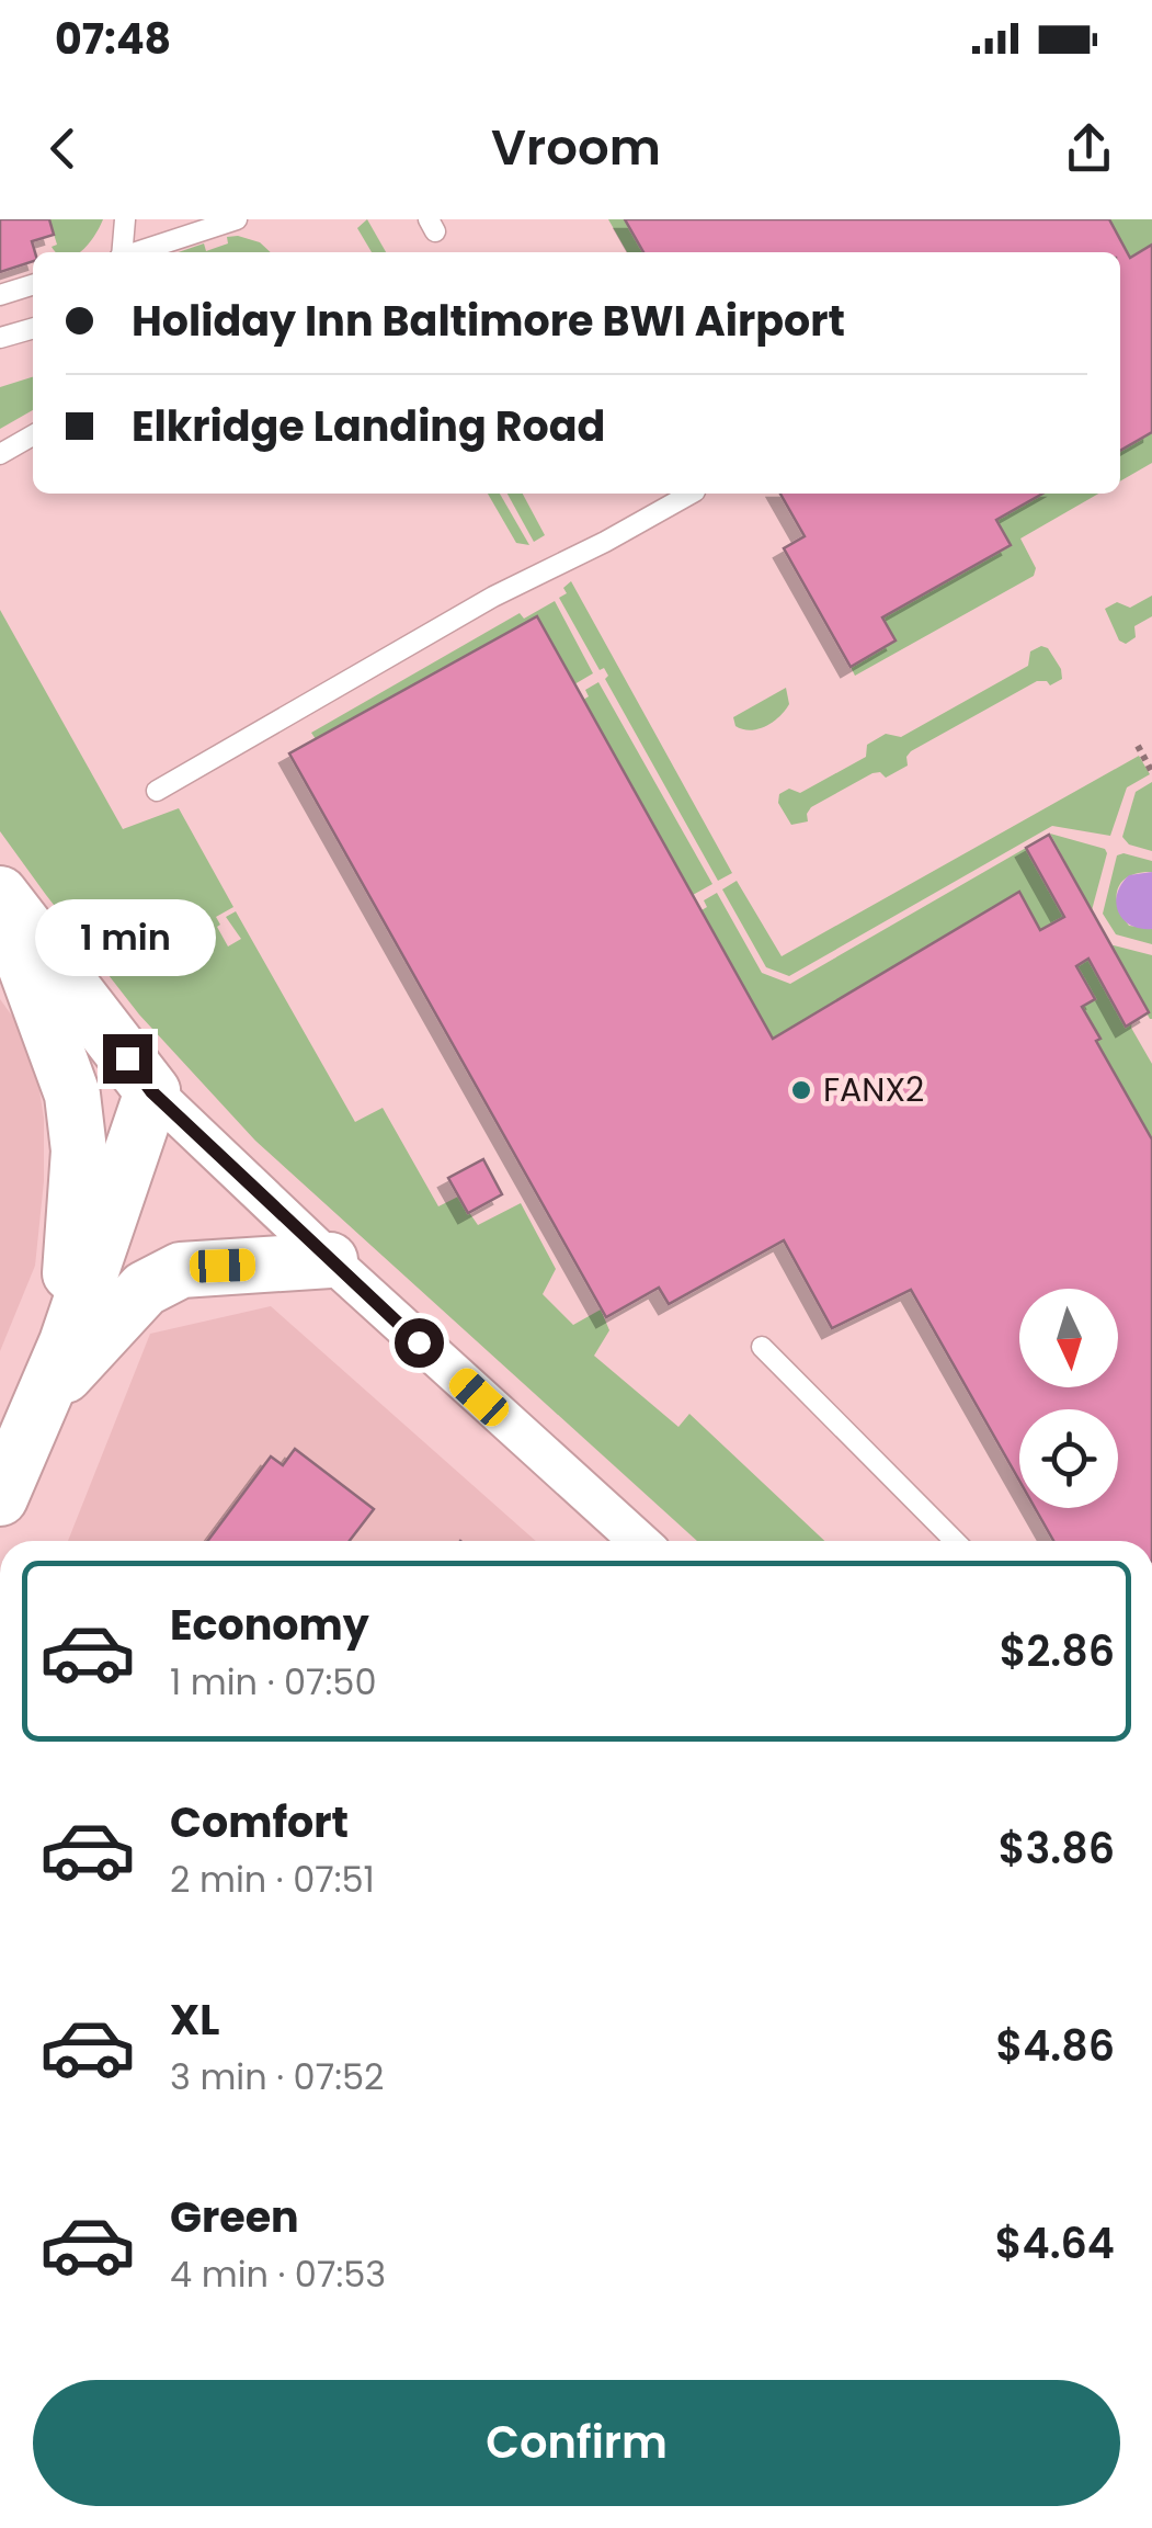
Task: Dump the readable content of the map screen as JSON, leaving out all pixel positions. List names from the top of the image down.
{
  "places": ["FANX2"],
  "north": "bottom",
  "page": {
    "status": "07:48",
    "header": "Vroom",
    "banner": ["Holiday Inn Baltimore BWI Airport", "Elkridge Landing Road"],
    "bubble": "1 min",
    "list": [
      {
        "name": "Economy",
        "note": "1 min · 07:50",
        "value": "$2.86"
      },
      {
        "name": "Comfort",
        "note": "2 min · 07:51",
        "value": "$3.86"
      },
      {
        "name": "XL",
        "note": "3 min · 07:52",
        "value": "$4.86"
      },
      {
        "name": "Green",
        "note": "4 min · 07:53",
        "value": "$4.64"
      }
    ],
    "buttons": "Confirm"
  }
}
